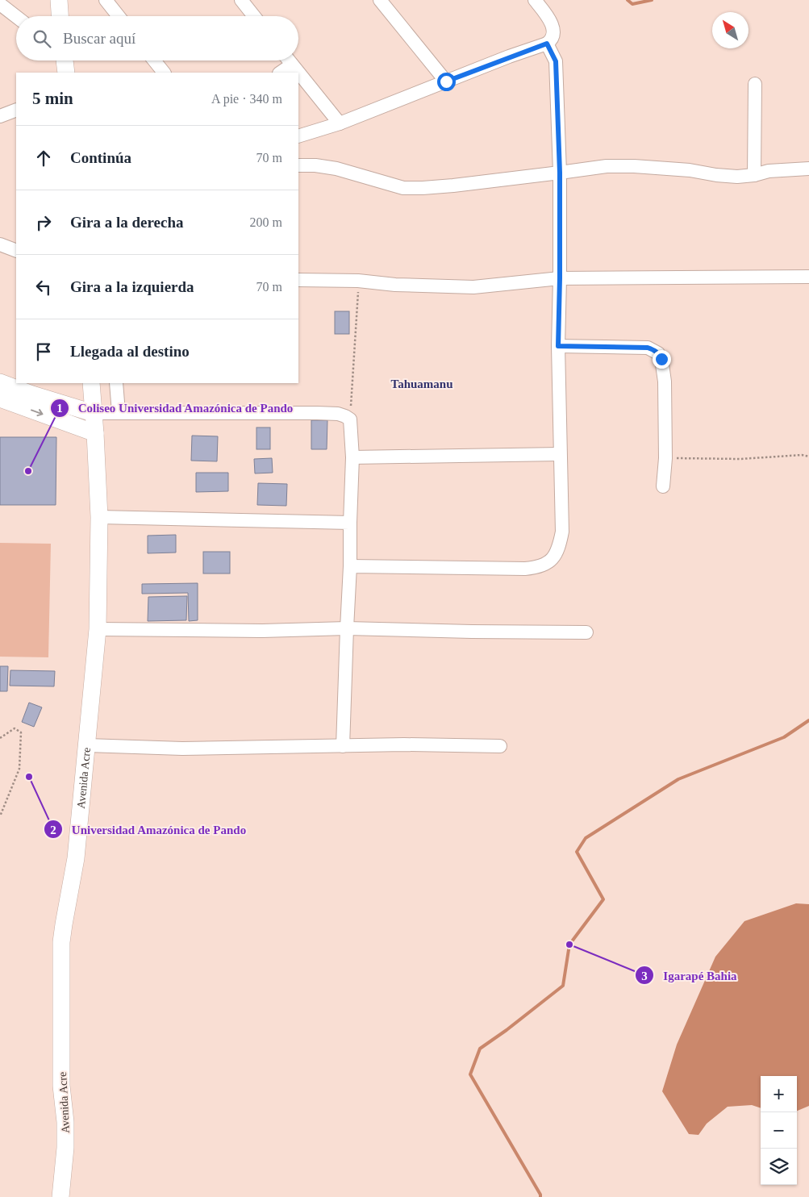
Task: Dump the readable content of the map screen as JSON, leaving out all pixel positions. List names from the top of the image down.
{
  "streets": {
    "main road": ["Avenida Acre"]
  },
  "districts": ["Tahuamanu"],
  "places": ["Coliseo Universidad Amazónica de Pando", "Universidad Amazónica de Pando", "Igarapé Bahia"],
  "north": "top left",
  "page": {
    "search": "Buscar aquí",
    "heading": ["5 min", "A pie · 340 m"],
    "list": [
      ["Continúa", "70 m"],
      ["Gira a la derecha", "200 m"],
      ["Gira a la izquierda", "70 m"],
      "Llegada al destino"
    ],
    "map_buttons": ["+", "−"]
  }
}
